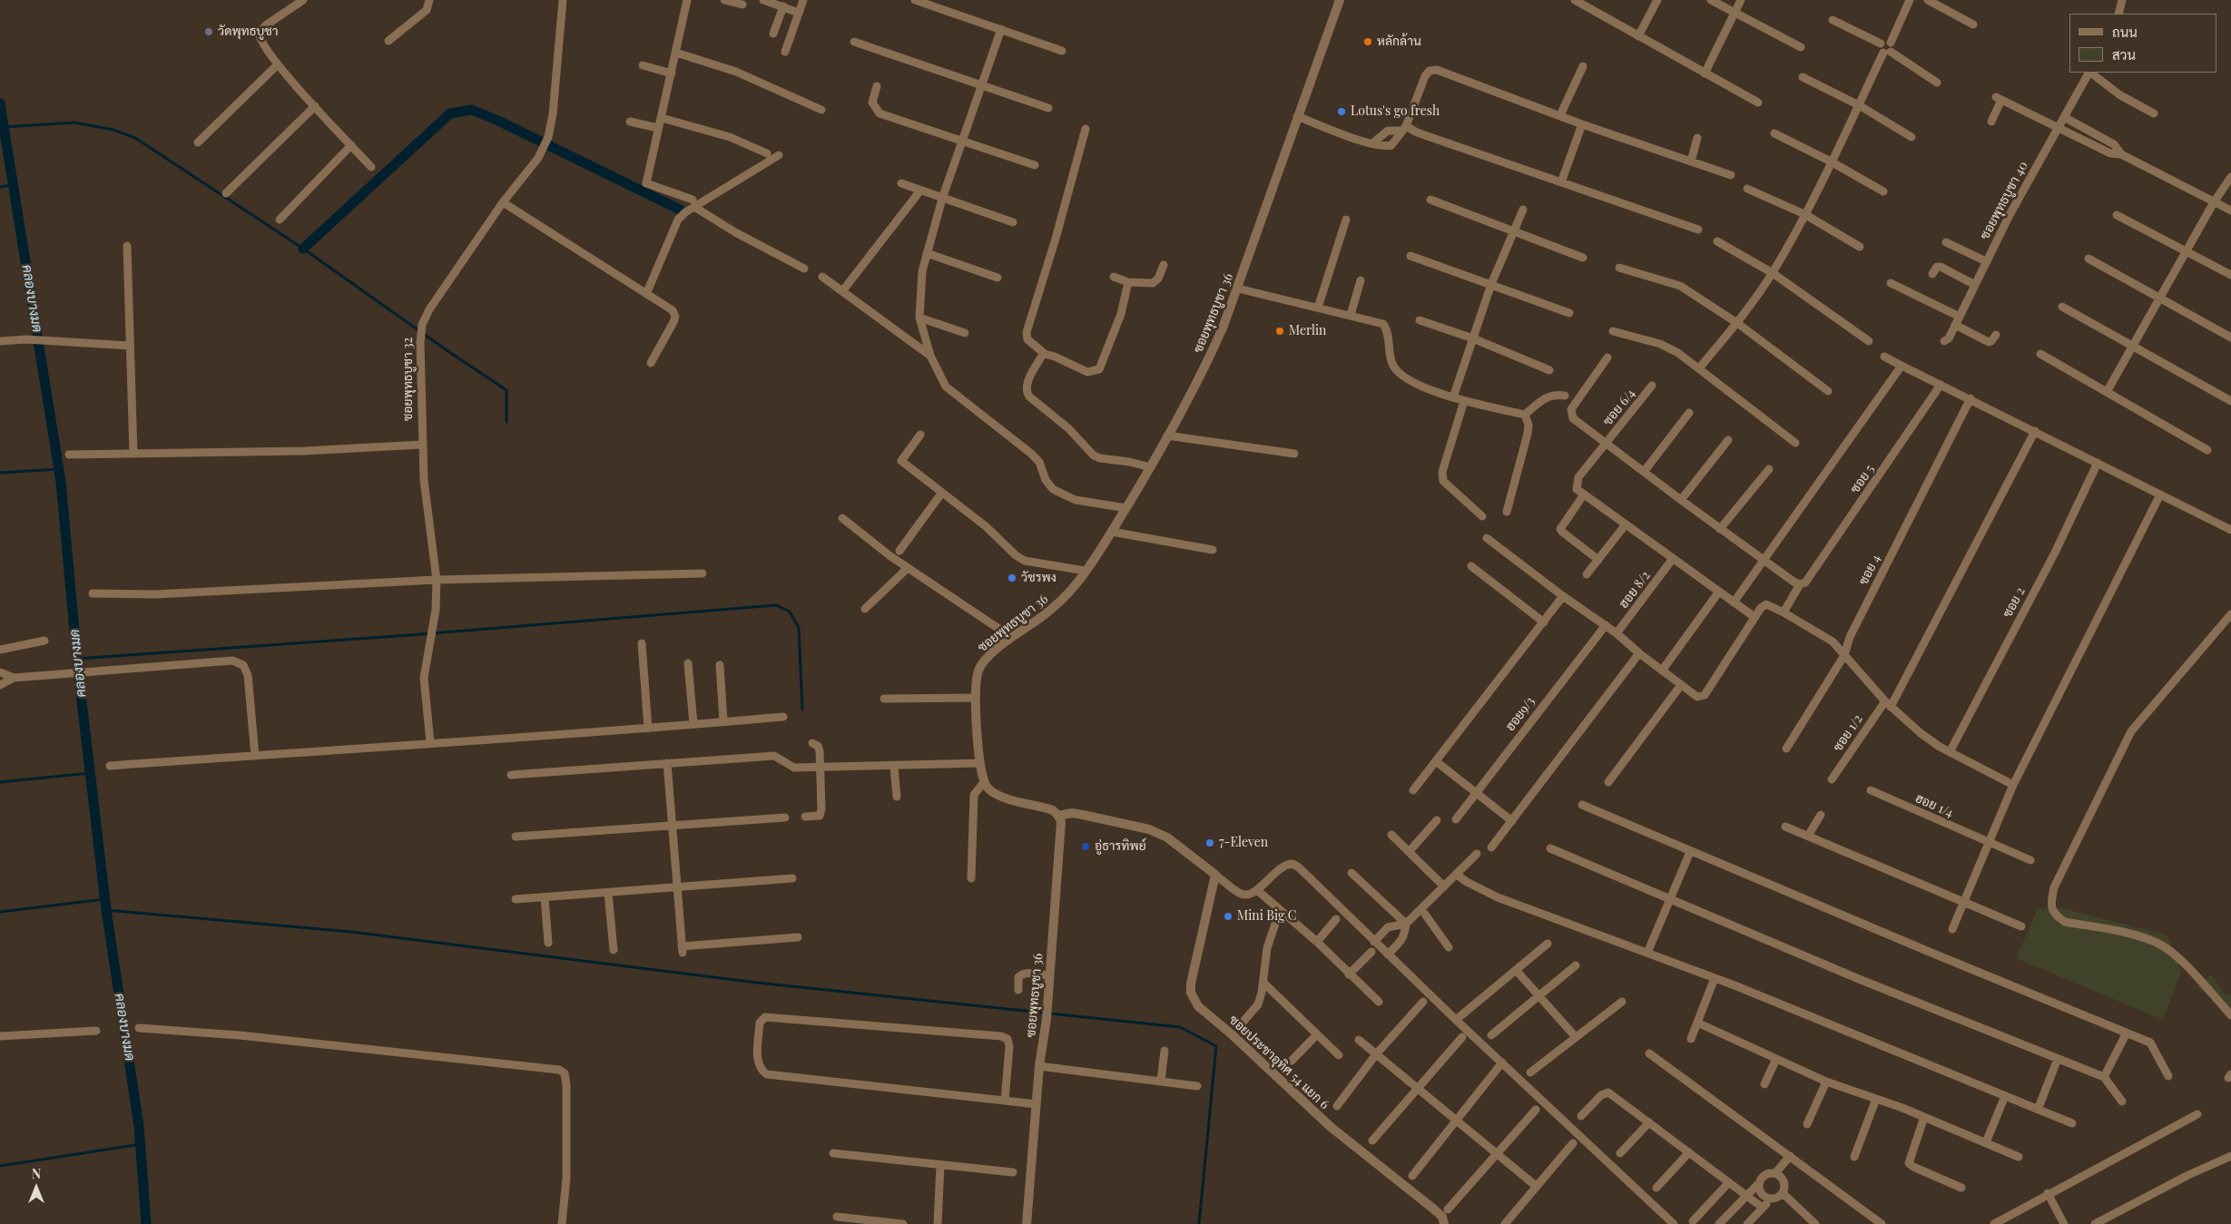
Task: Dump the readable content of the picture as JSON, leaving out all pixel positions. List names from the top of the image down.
{
  "streets": {
    "street": [
      "ซอยพุทธบูชา 40",
      "ซอยพุทธบูชา 36",
      "ซอยพุทธบูชา 32",
      "ซอย 6/4",
      "ซอย 5",
      "ซอย 4",
      "ฮอย 8/2",
      "ซอย 2",
      "ฮอย9/3",
      "ซอย 1/2",
      "ฮอย 1/4",
      "ซอยประชาอุทิศ 54 แยก 6"
    ]
  },
  "water": ["คลองบางมด"],
  "places": [
    "วัดพุทธบูชา",
    "หลักล้าน",
    "Lotus's go fresh",
    "Merlin",
    "วัชรพง",
    "7-Eleven",
    "อู่ธารทิพย์",
    "Mini Big C"
  ],
  "legend": ["ถนน", "สวน"],
  "north": "top"
}
